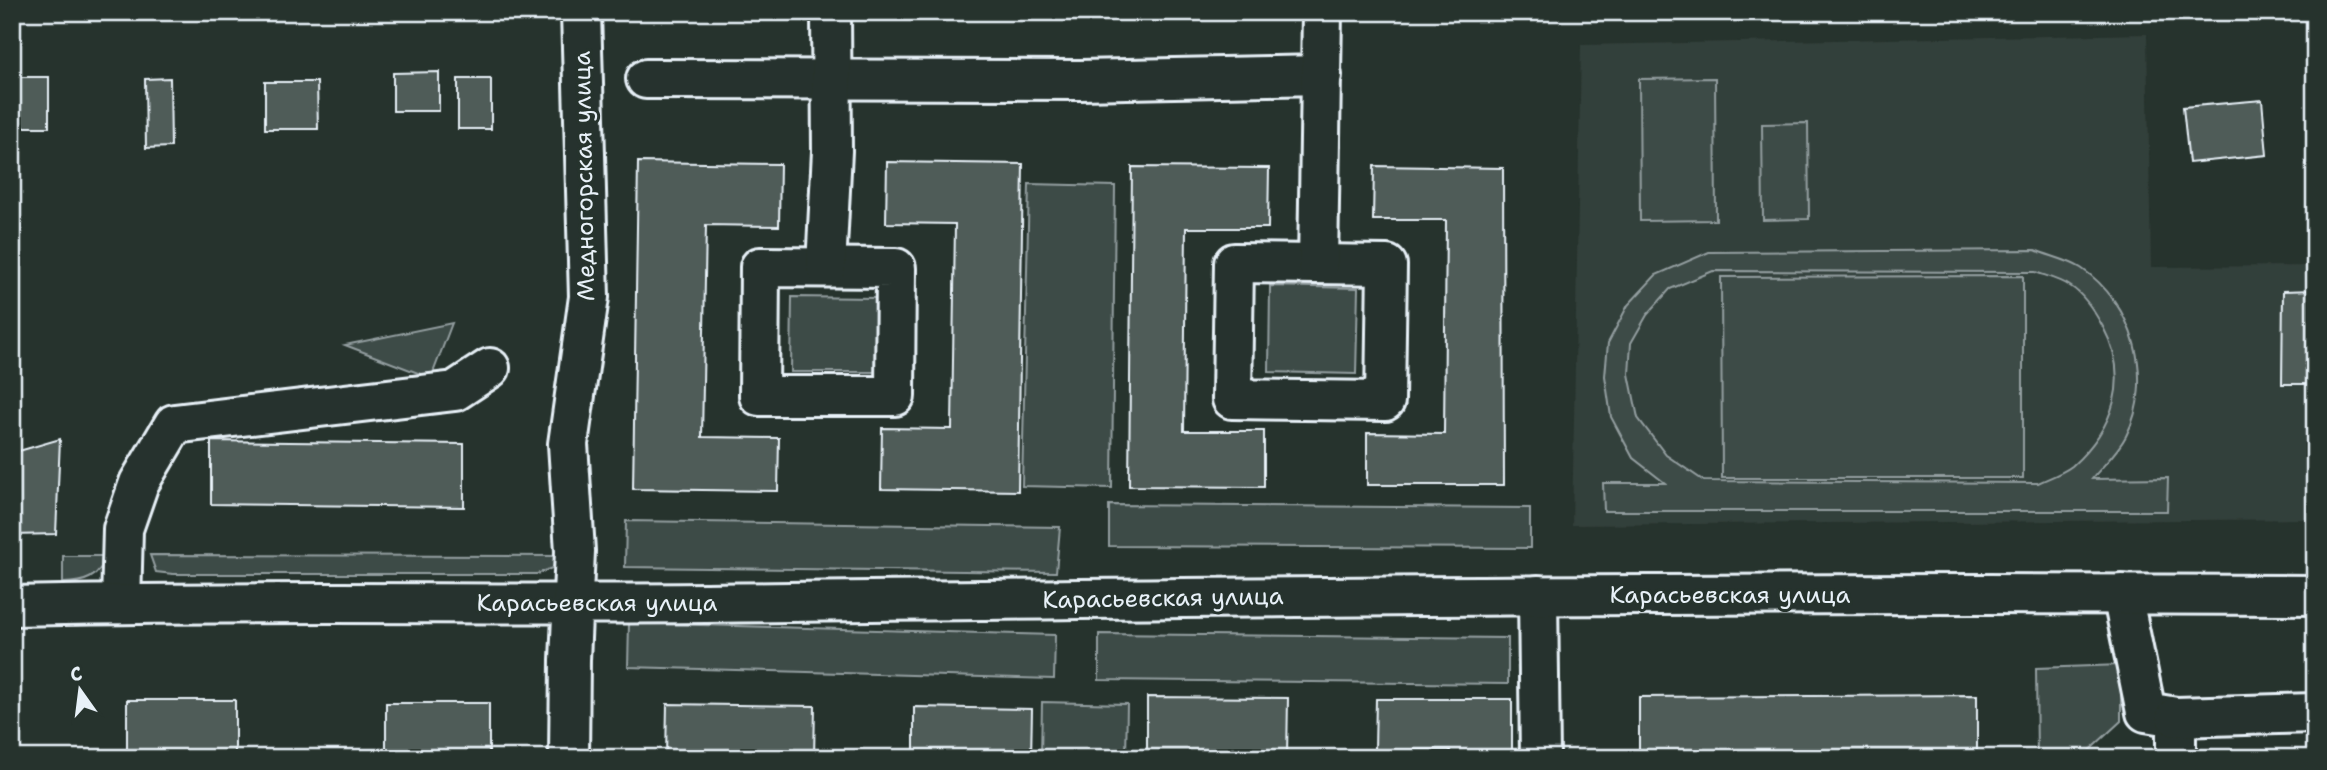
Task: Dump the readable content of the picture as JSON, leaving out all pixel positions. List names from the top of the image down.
{
  "streets": {
    "street": ["Медногорская улица", "Карасьевская улица"]
  },
  "crossings": [
    ["Медногорская улица", "Карасьевская улица"]
  ],
  "north": "top"
}
